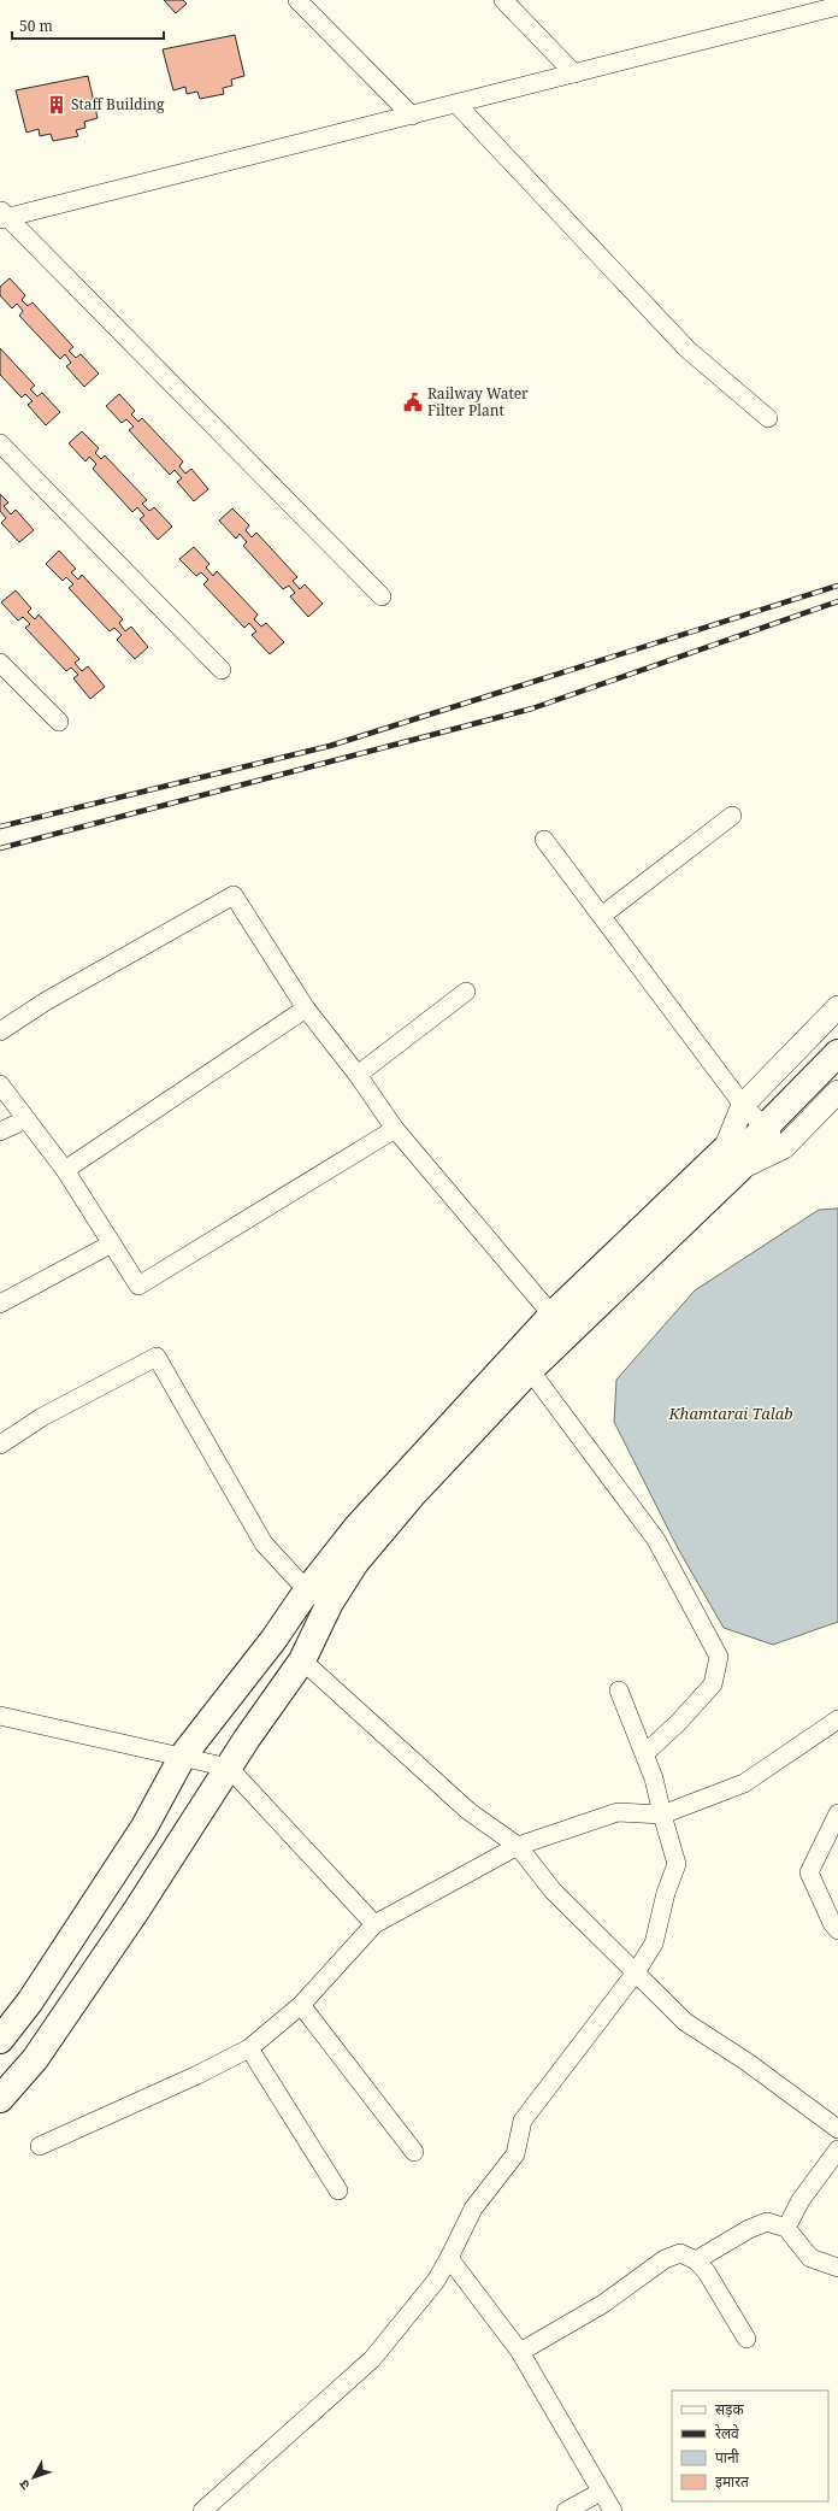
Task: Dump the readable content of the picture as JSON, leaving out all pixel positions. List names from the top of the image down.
{
  "water": ["Khamtarai Talab"],
  "places": {
    "building": ["Staff Building"],
    "public building": ["Railway Water Filter Plant"]
  },
  "legend": [
    "सड़क",
    "रेलवे",
    "पानी",
    "इमारत"
  ],
  "scale_bar": "50 m",
  "north": "bottom left"
}
